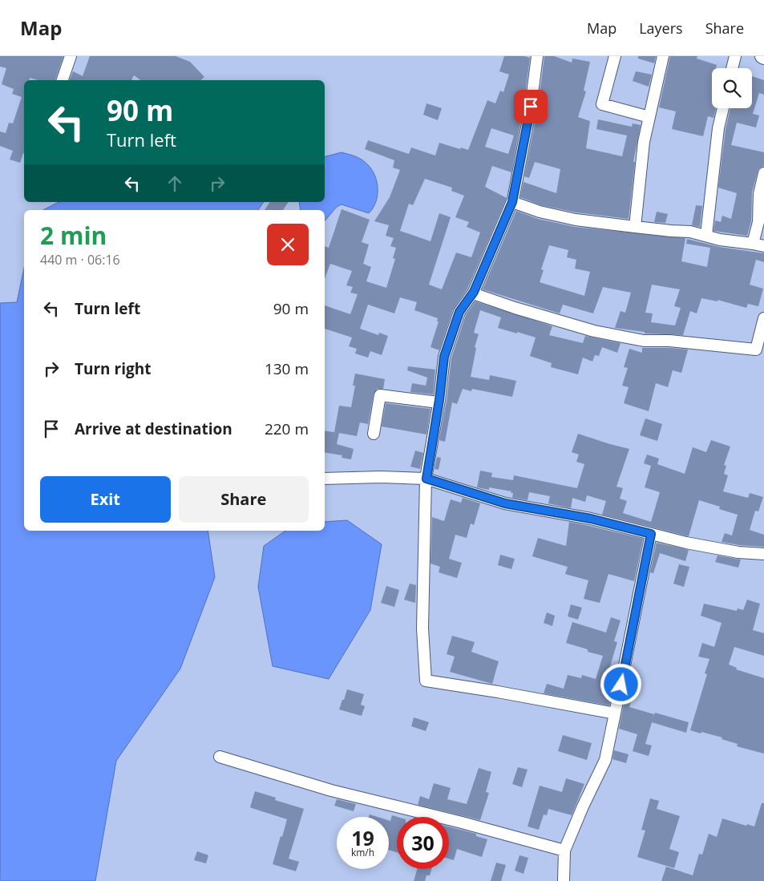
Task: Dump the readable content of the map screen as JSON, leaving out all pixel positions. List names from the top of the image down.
{
  "page": {
    "header": "Map",
    "nav": ["Map", "Layers", "Share"],
    "turn": ["90 m", "Turn left"],
    "heading": ["2 min", "440 m · 06:16"],
    "list": [
      {
        "name": "Turn left",
        "value": "90 m"
      },
      {
        "name": "Turn right",
        "value": "130 m"
      },
      {
        "name": "Arrive at destination",
        "value": "220 m"
      }
    ],
    "buttons": ["Exit", "Share"],
    "speed": "19 km/h",
    "limit": "30"
  }
}
